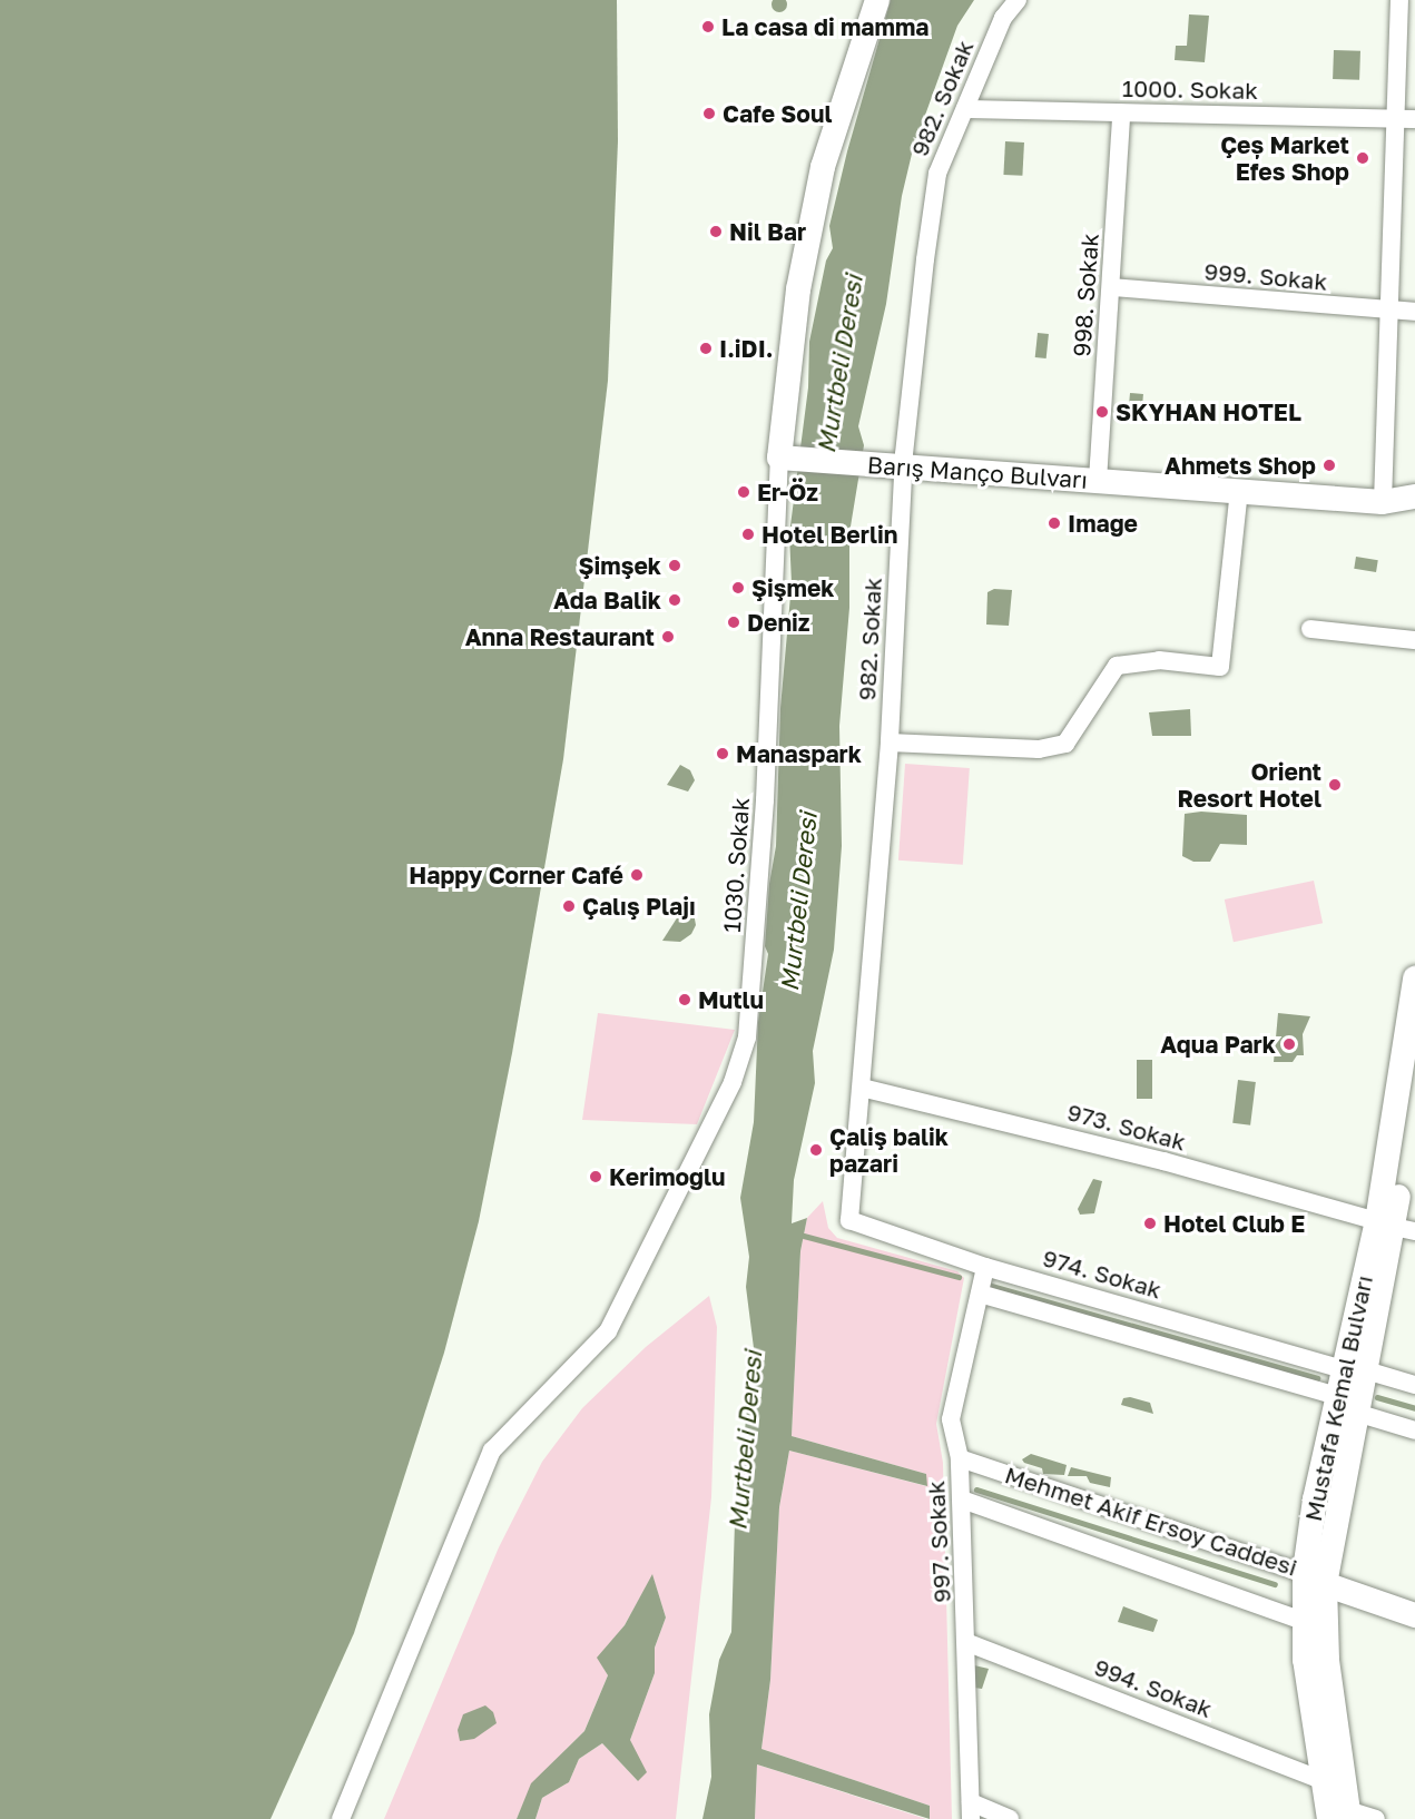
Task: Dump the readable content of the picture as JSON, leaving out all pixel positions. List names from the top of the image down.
{
  "streets": {
    "main road": ["Barış Manço Bulvarı", "Mustafa Kemal Bulvarı", "Mehmet Akif Ersoy Caddesi"],
    "street": [
      "1000. Sokak",
      "982. Sokak",
      "999. Sokak",
      "998. Sokak",
      "1030. Sokak",
      "973. Sokak",
      "974. Sokak",
      "997. Sokak",
      "994. Sokak"
    ]
  },
  "crossings": [
    ["1000. Sokak", "982. Sokak"],
    ["1000. Sokak", "998. Sokak"],
    ["982. Sokak", "Barış Manço Bulvarı"],
    ["982. Sokak", "973. Sokak"],
    ["982. Sokak", "974. Sokak"],
    ["999. Sokak", "998. Sokak"],
    ["998. Sokak", "Barış Manço Bulvarı"],
    ["Barış Manço Bulvarı", "1030. Sokak"],
    ["973. Sokak", "Mustafa Kemal Bulvarı"],
    ["974. Sokak", "Mustafa Kemal Bulvarı"],
    ["974. Sokak", "997. Sokak"],
    ["Mustafa Kemal Bulvarı", "Mehmet Akif Ersoy Caddesi"],
    ["Mustafa Kemal Bulvarı", "994. Sokak"],
    ["Mehmet Akif Ersoy Caddesi", "997. Sokak"],
    ["997. Sokak", "994. Sokak"]
  ],
  "water": ["Murtbeli Deresi"],
  "places": [
    "La casa di mamma",
    "Cafe Soul",
    "Çeș Market Efes Shop",
    "Nil Bar",
    "I.iDI.",
    "SKYHAN HOTEL",
    "Ahmets Shop",
    "Er-Öz",
    "Image",
    "Hotel Berlin",
    "Şimşek",
    "Şişmek",
    "Ada Balik",
    "Deniz",
    "Anna Restaurant",
    "Manaspark",
    "Orient Resort Hotel",
    "Happy Corner Café",
    "Çalış Plajı",
    "Mutlu",
    "Aqua Park",
    "Çaliş balik pazari",
    "Kerimoğlu",
    "Hotel Club E"
  ]
}
